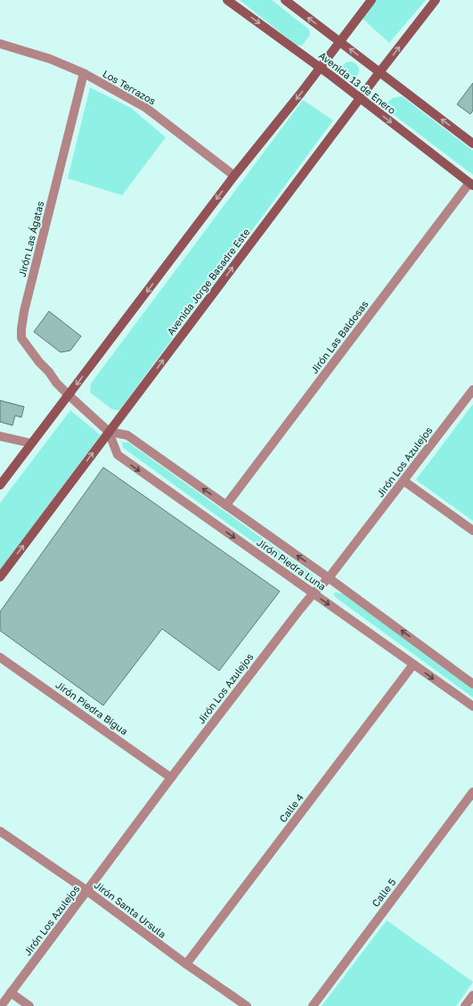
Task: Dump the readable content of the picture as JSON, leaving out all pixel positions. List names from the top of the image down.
{
  "streets": {
    "main road": ["Avenida 13 de Enero", "Avenida Jorge Basadre Este"],
    "street": [
      "Los Terrazos",
      "Jirón Las Ágatas",
      "Jirón Las Baldosas",
      "Jirón Los Azulejos",
      "Jirón Piedra Luna",
      "Jirón Piedra Bigua",
      "Calle 4",
      "Calle 5",
      "Jirón Santa Ursula"
    ]
  },
  "crossings": [
    ["Avenida 13 de Enero", "Avenida Jorge Basadre Este"],
    ["Avenida 13 de Enero", "Jirón Las Baldosas"],
    ["Los Terrazos", "Jirón Las Ágatas"],
    ["Jirón Las Ágatas", "Jirón Piedra Luna"],
    ["Avenida Jorge Basadre Este", "Jirón Piedra Luna"],
    ["Jirón Las Baldosas", "Jirón Piedra Luna"],
    ["Jirón Los Azulejos", "Jirón Piedra Luna"],
    ["Jirón Los Azulejos", "Jirón Piedra Bigua"],
    ["Jirón Los Azulejos", "Jirón Santa Ursula"],
    ["Jirón Piedra Luna", "Calle 4"],
    ["Calle 4", "Jirón Santa Ursula"]
  ]
}
